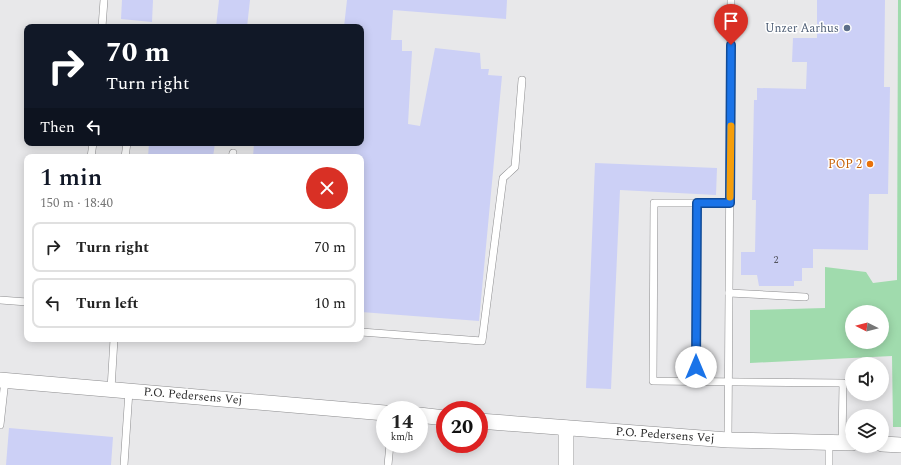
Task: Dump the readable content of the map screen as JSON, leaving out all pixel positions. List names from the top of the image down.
{
  "streets": {
    "street": ["P.O. Pedersens Vej"]
  },
  "places": ["Unzer Aarhus", "POP 2"],
  "house_numbers": ["2"],
  "north": "left",
  "page": {
    "turn": ["70 m", "Turn right"],
    "then": "Then",
    "heading": ["1 min", "150 m · 18:40"],
    "list": [
      {
        "name": "Turn right",
        "value": "70 m"
      },
      {
        "name": "Turn left",
        "value": "10 m"
      }
    ],
    "speed": "14 km/h",
    "limit": "20"
  }
}
